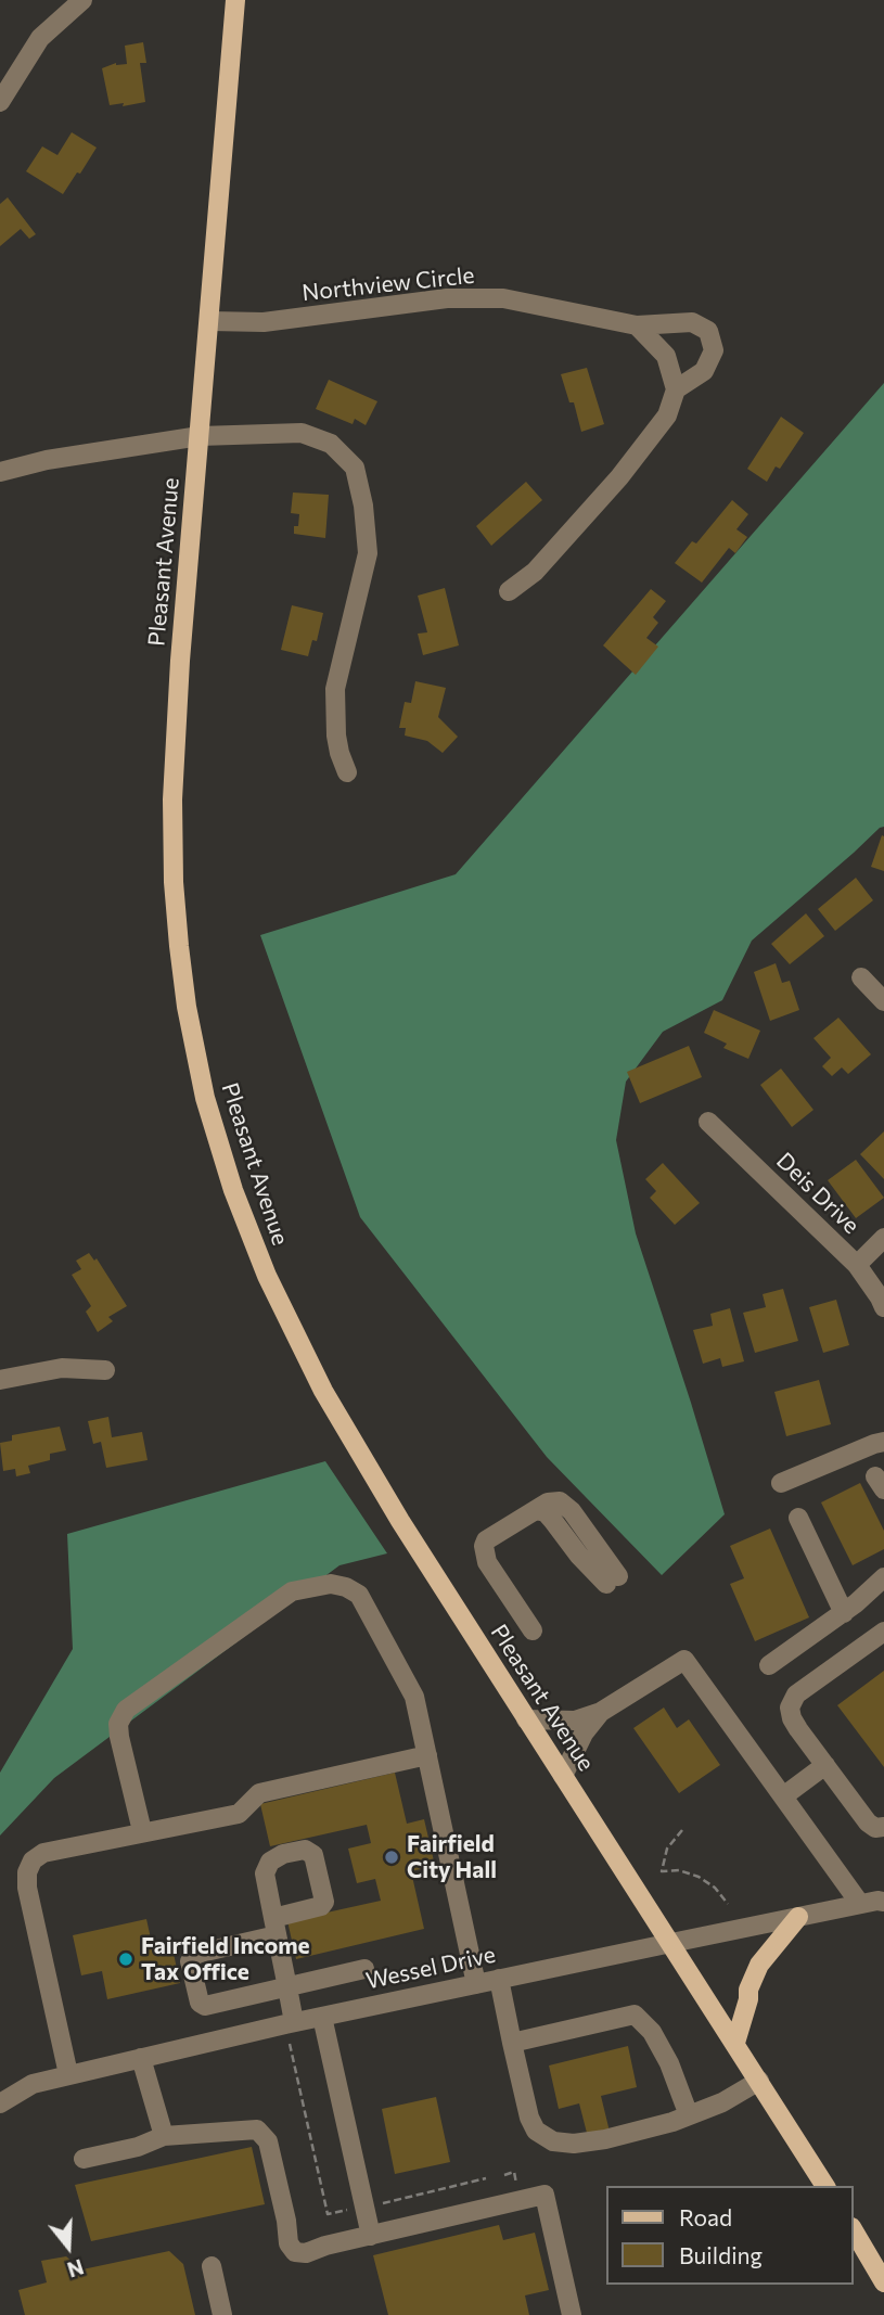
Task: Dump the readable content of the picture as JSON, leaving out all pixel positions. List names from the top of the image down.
{
  "streets": {
    "main road": ["Pleasant Avenue"],
    "street": ["Northview Circle", "Deis Drive", "Wessel Drive"]
  },
  "crossings": [
    ["Northview Circle", "Pleasant Avenue"],
    ["Pleasant Avenue", "Wessel Drive"]
  ],
  "places": ["Fairfield City Hall", "Fairfield Income Tax Office"],
  "legend": ["Road", "Building"],
  "north": "bottom"
}
